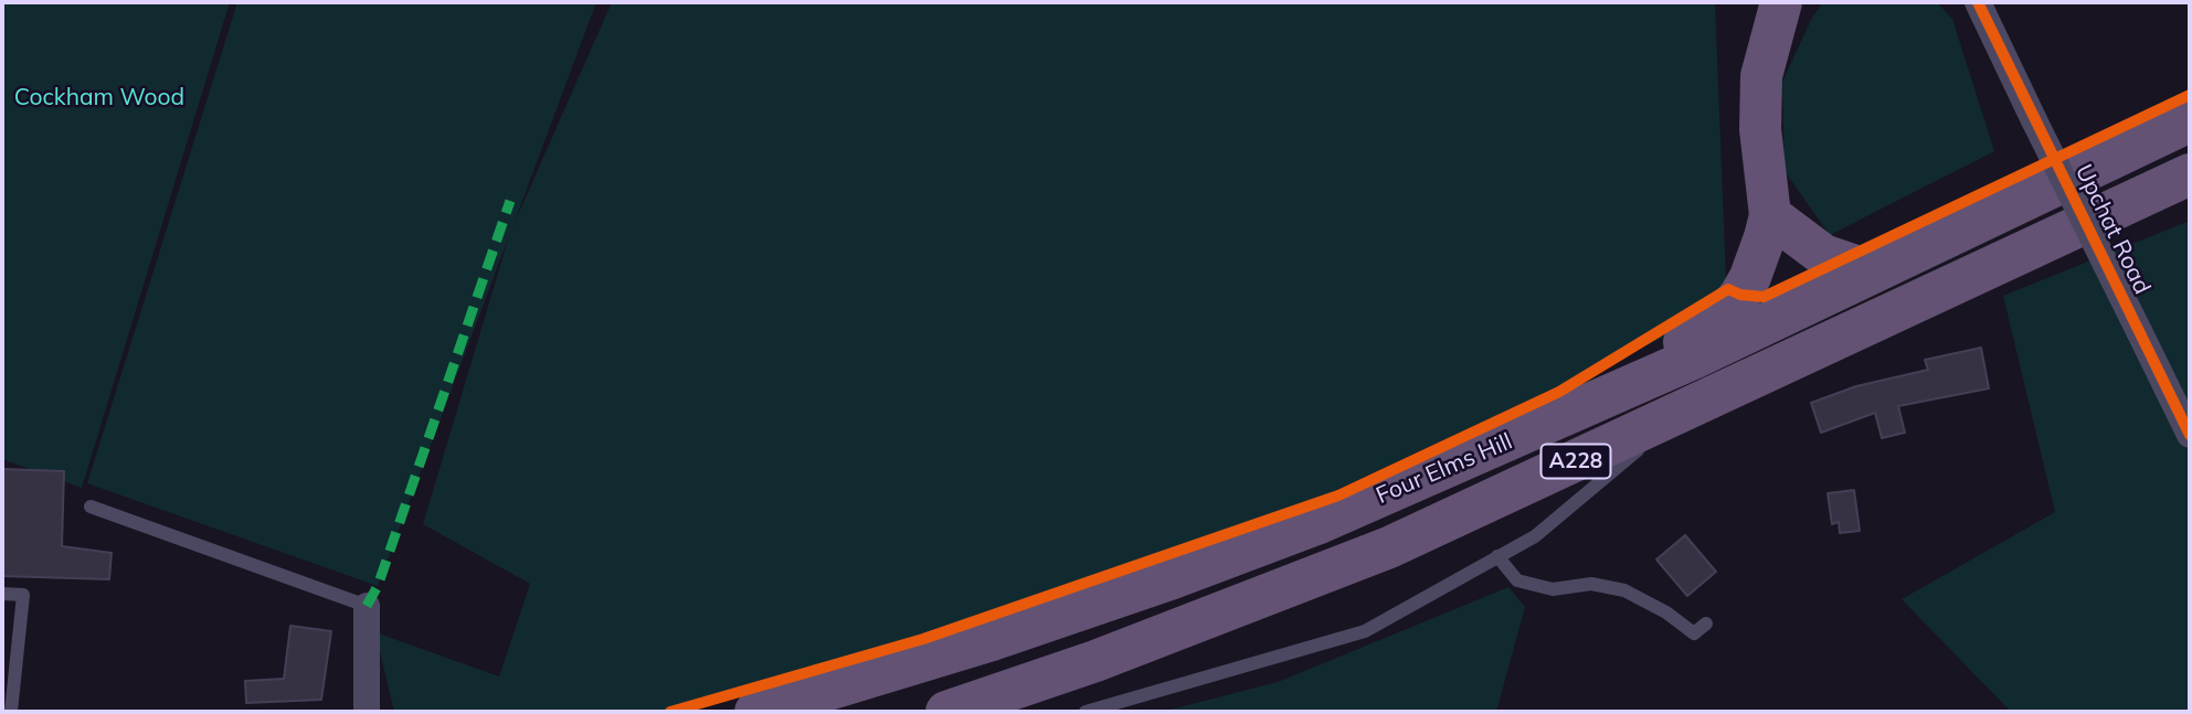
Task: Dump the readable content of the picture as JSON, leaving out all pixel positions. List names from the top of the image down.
{
  "streets": {
    "main road": ["A228", "Four Elms Hill"],
    "street": ["Upchat Road"]
  },
  "parks": ["Cockham Wood"]
}
